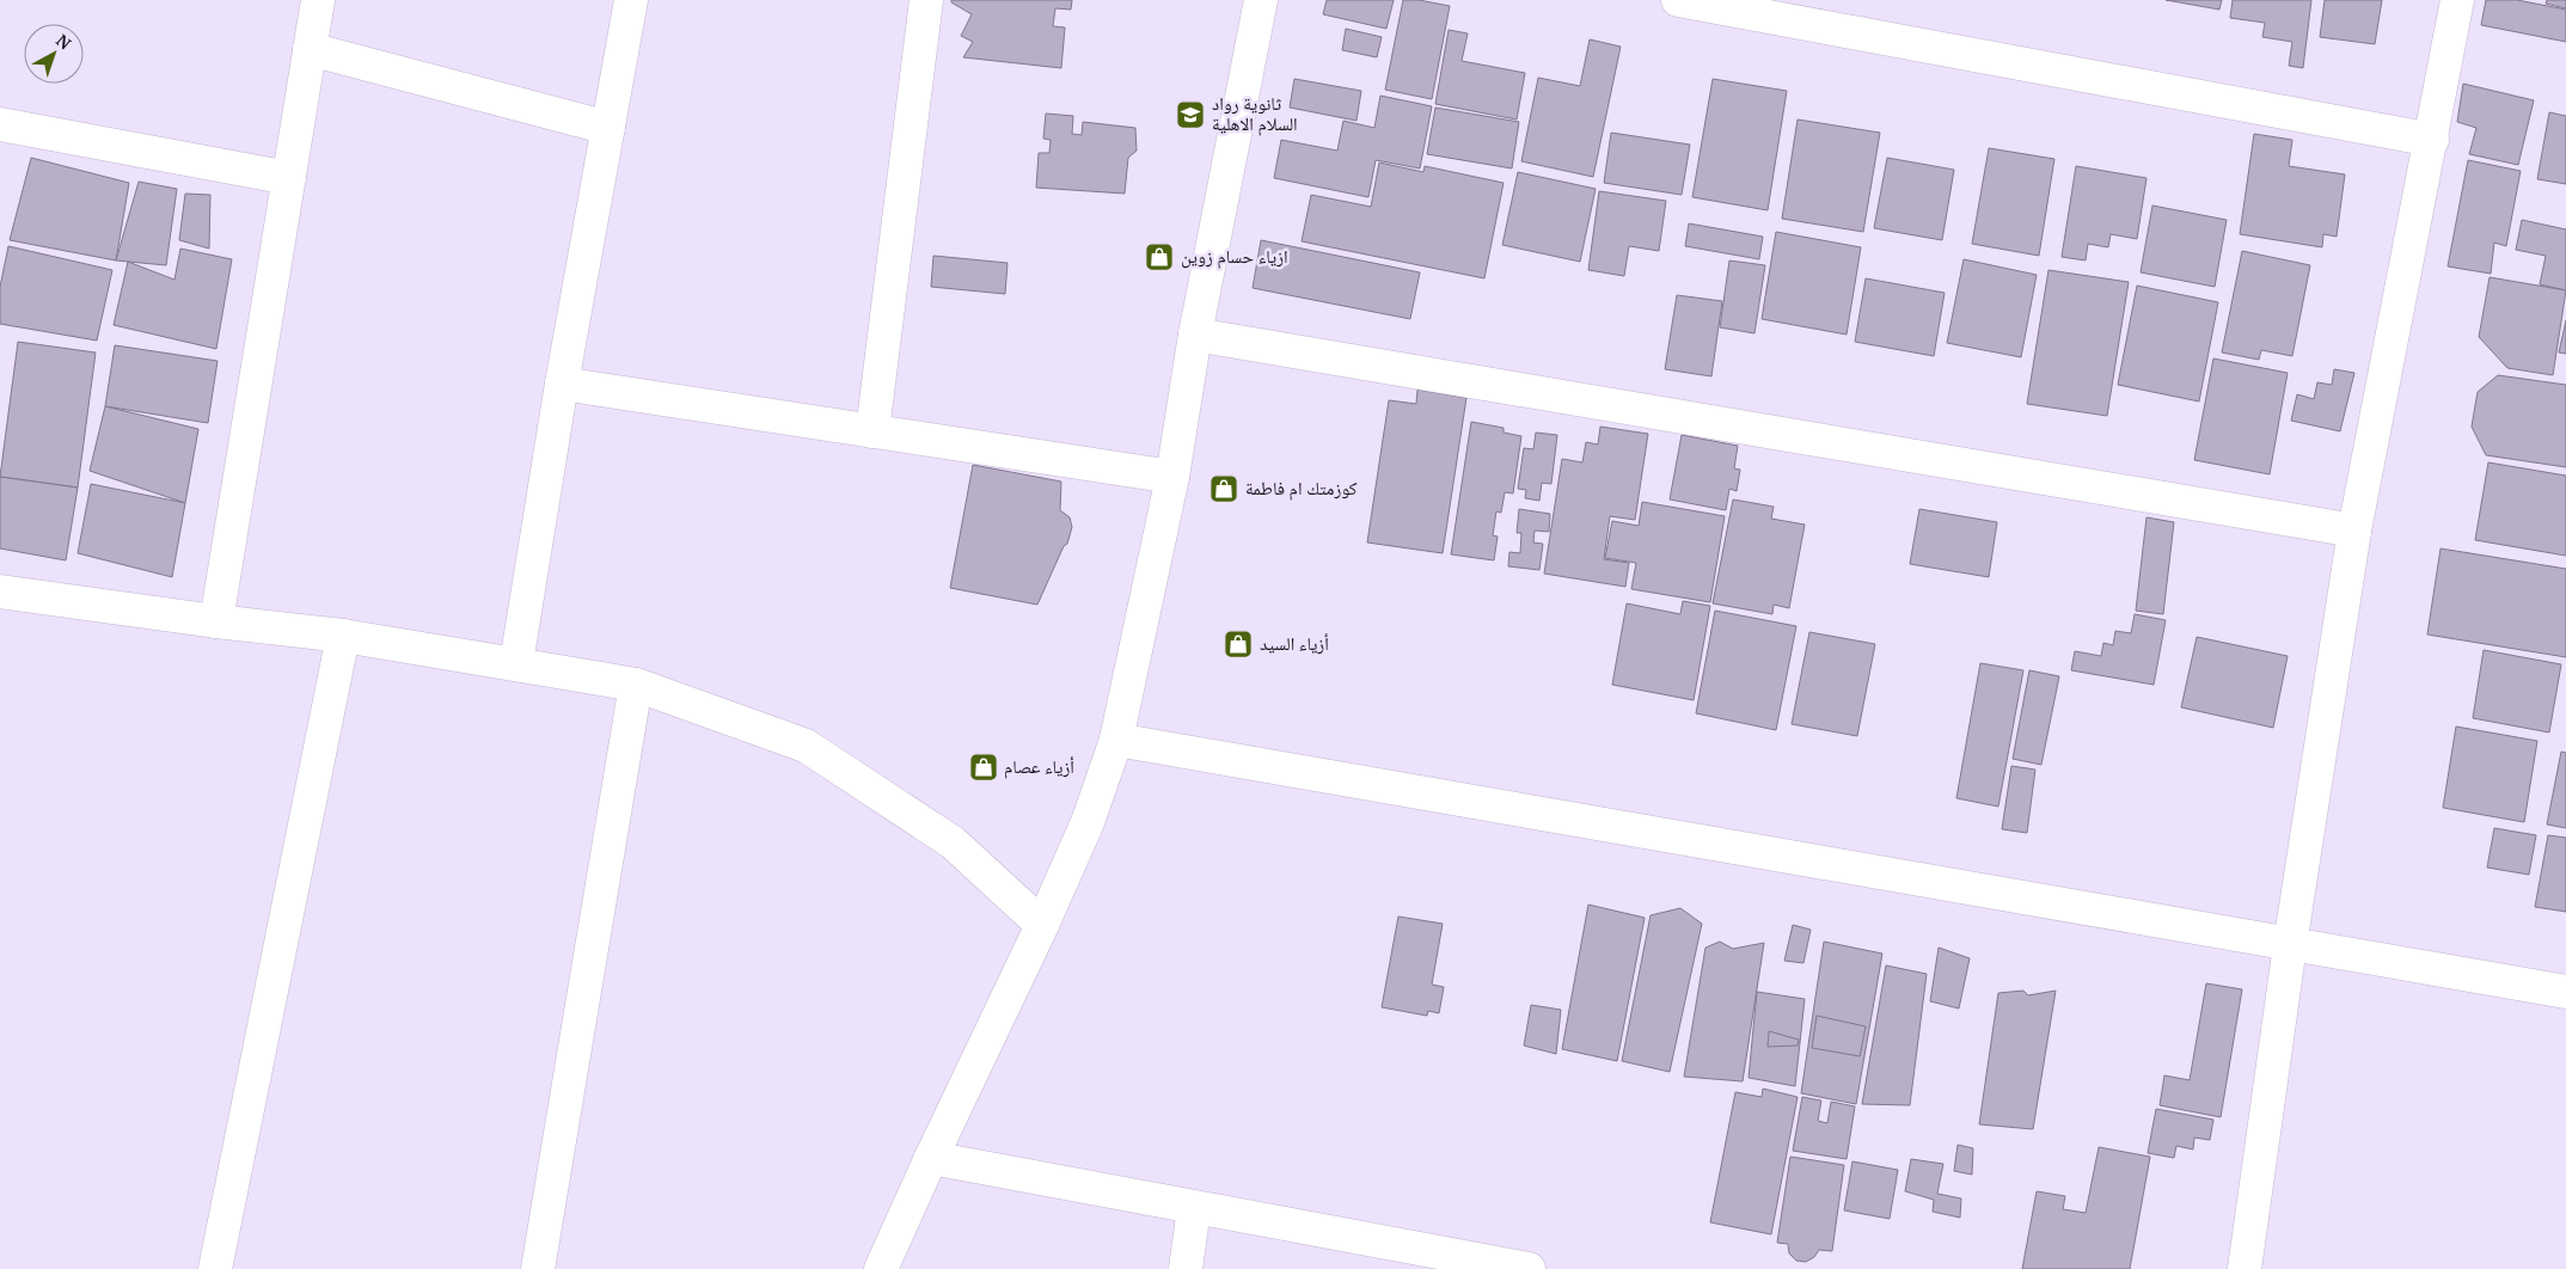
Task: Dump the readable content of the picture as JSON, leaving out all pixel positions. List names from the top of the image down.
{
  "places": {
    "school or university": ["ثانوية رواد السلام الاهلية"],
    "shop": [
      "ازياء حسام زوين",
      "كوزمتك ام فاطمة",
      "أزياء السيد",
      "أزياء عصام"
    ]
  },
  "north": "top right"
}
